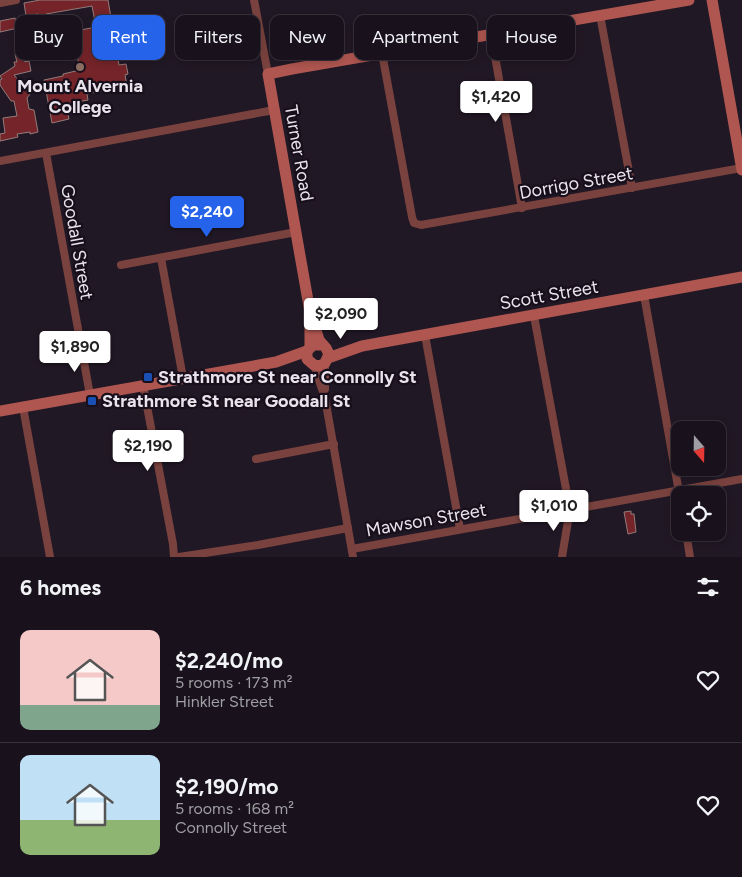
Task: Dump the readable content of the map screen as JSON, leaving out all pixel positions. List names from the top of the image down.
{
  "streets": {
    "street": [
      "Turner Road",
      "Dorrigo Street",
      "Goodall Street",
      "Scott Street",
      "Mawson Street"
    ]
  },
  "crossings": [
    ["Turner Road", "Scott Street"],
    ["Turner Road", "Mawson Street"],
    ["Goodall Street", "Scott Street"]
  ],
  "places": {
    "other": ["Mount Alvernia College"],
    "transit": ["Strathmore St near Connolly St", "Strathmore St near Goodall St"]
  },
  "north": "bottom",
  "page": {
    "chip": [
      "Buy",
      "Rent",
      "Filters",
      "New",
      "Apartment",
      "House"
    ],
    "price": [
      "$1,420",
      "$2,240",
      "$2,090",
      "$1,890",
      "$2,190",
      "$1,010"
    ],
    "heading": "6 homes",
    "list": [
      {
        "name": "$2,240/mo",
        "note": "5 rooms · 173 m² · Hinkler Street"
      },
      {
        "name": "$2,190/mo",
        "note": "5 rooms · 168 m² · Connolly Street"
      }
    ]
  }
}
